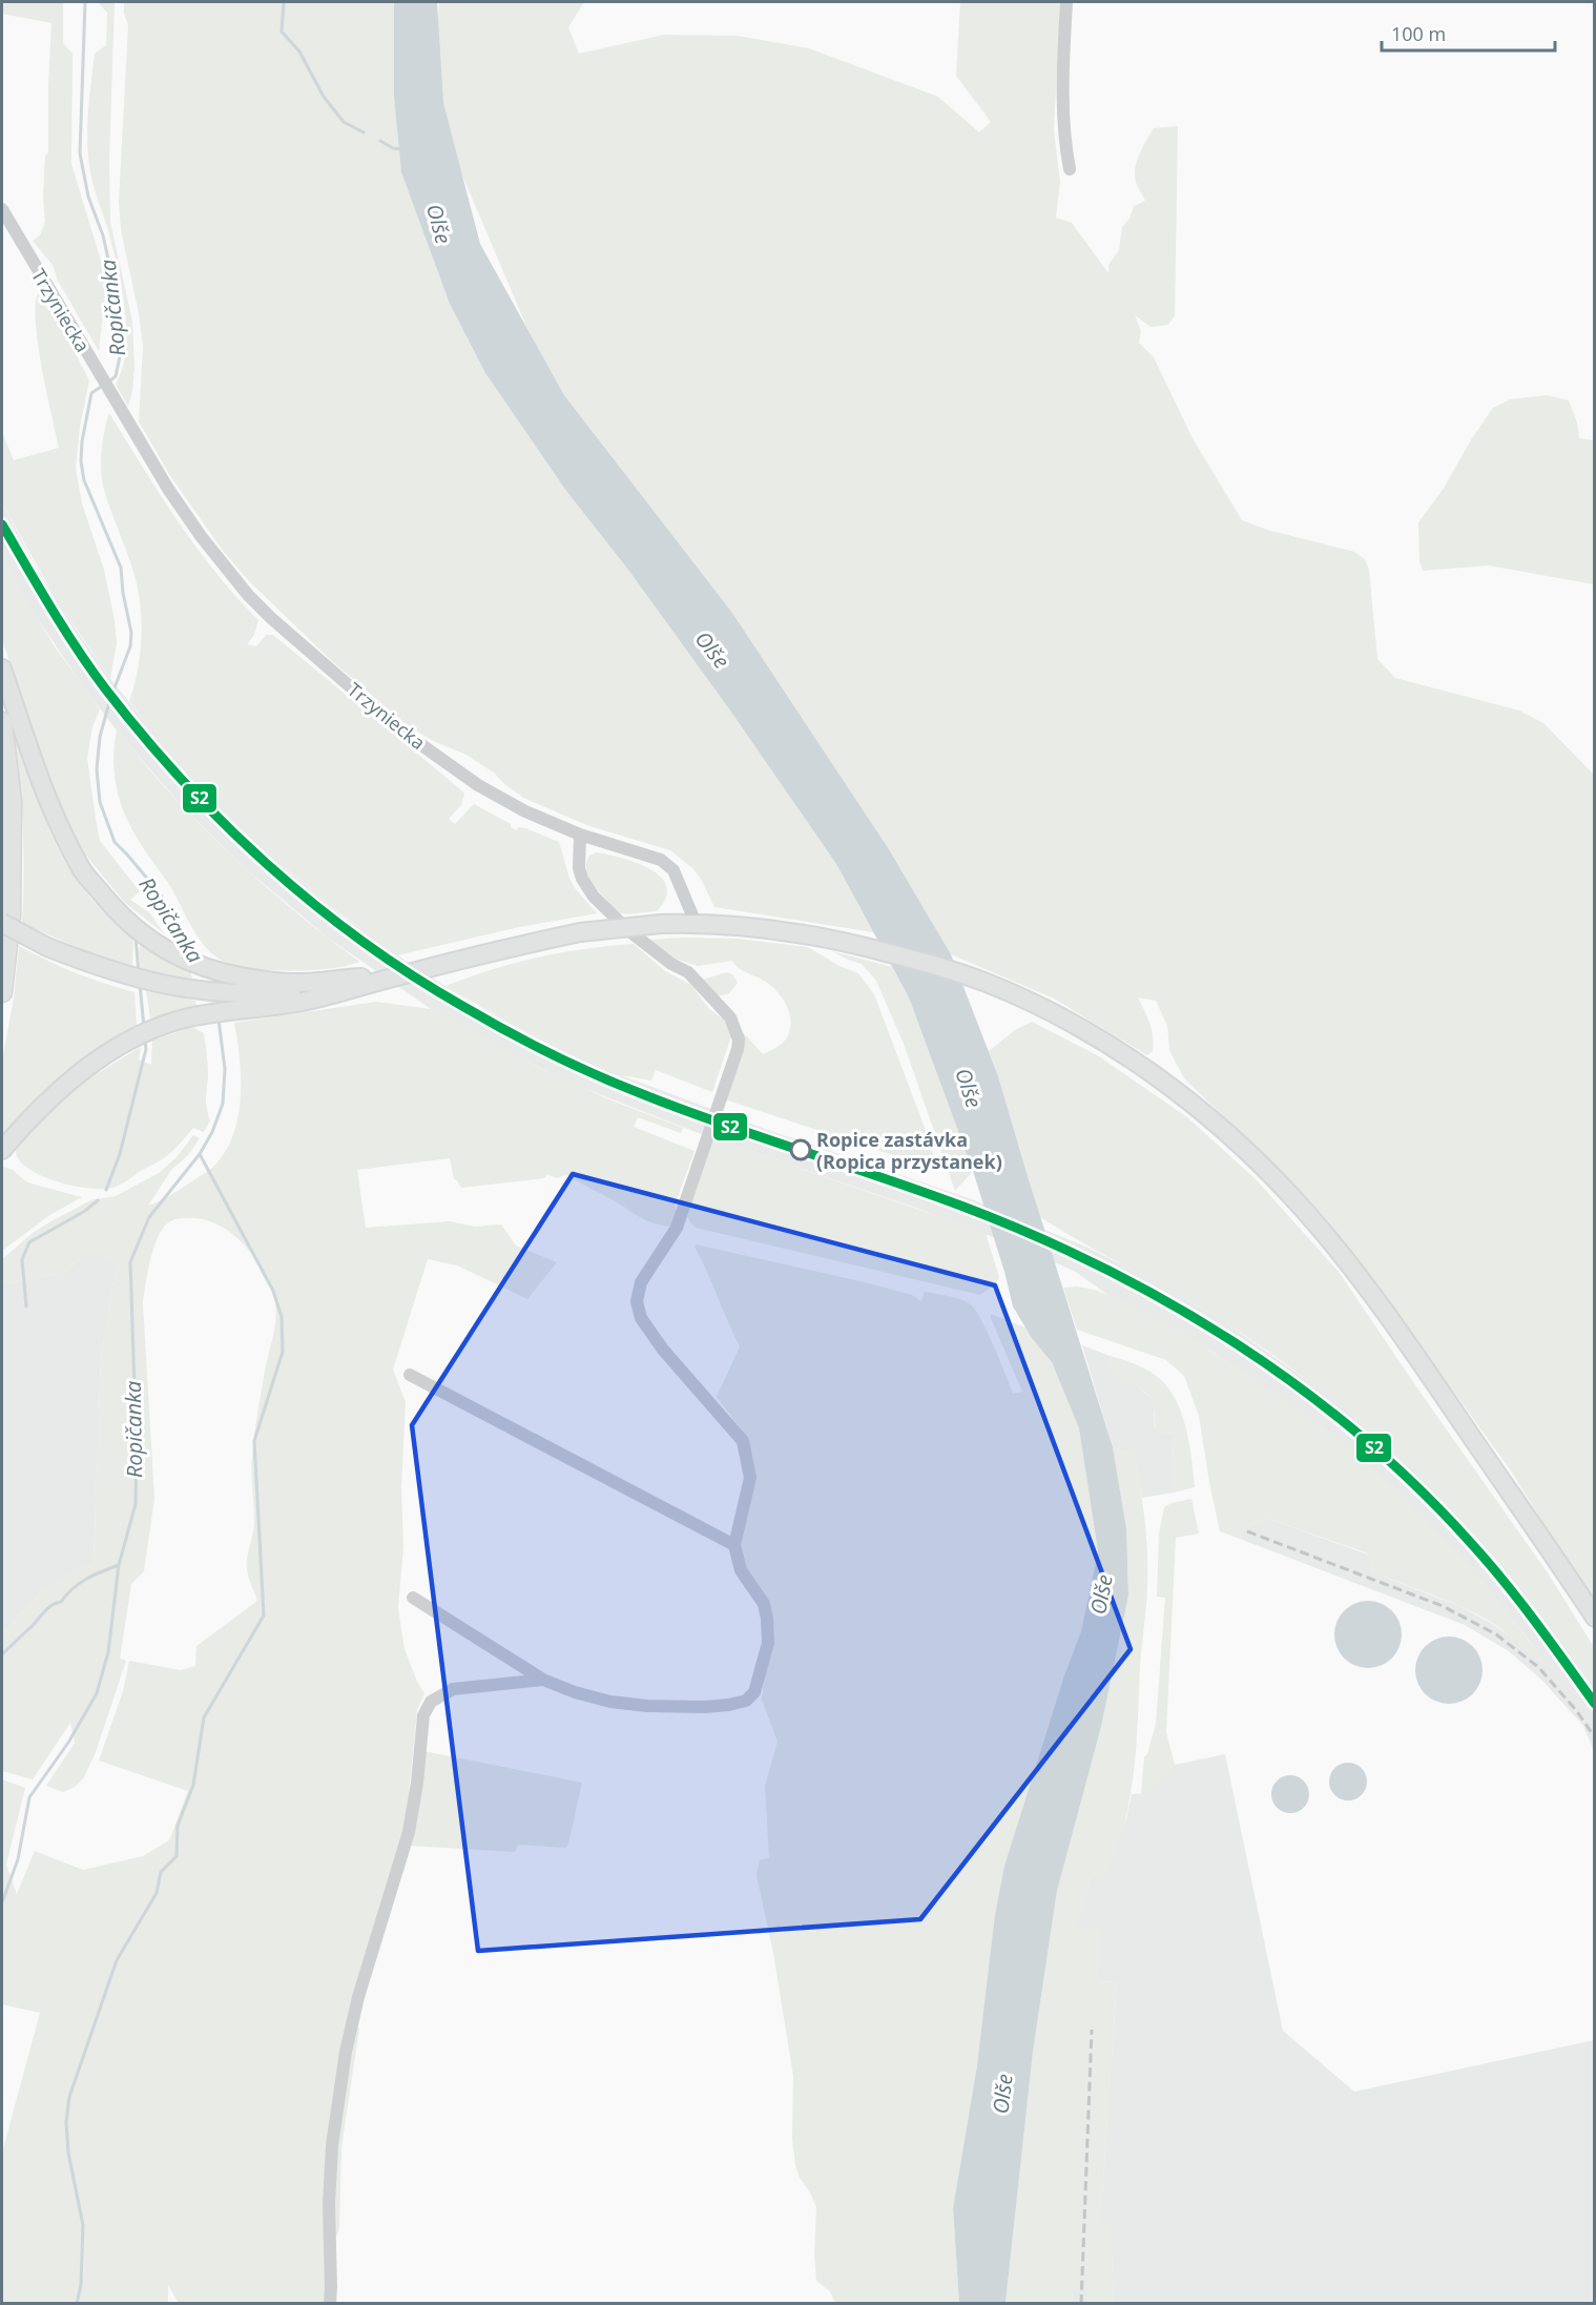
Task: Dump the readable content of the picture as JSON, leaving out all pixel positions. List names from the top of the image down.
{
  "streets": {
    "street": ["Trzyniecka"]
  },
  "water": ["Olše", "Ropičanka"],
  "places": ["Ropice zastávka (Ropica przystanek)"],
  "lines": ["transit line S2"],
  "scale_bar": "100 m"
}
